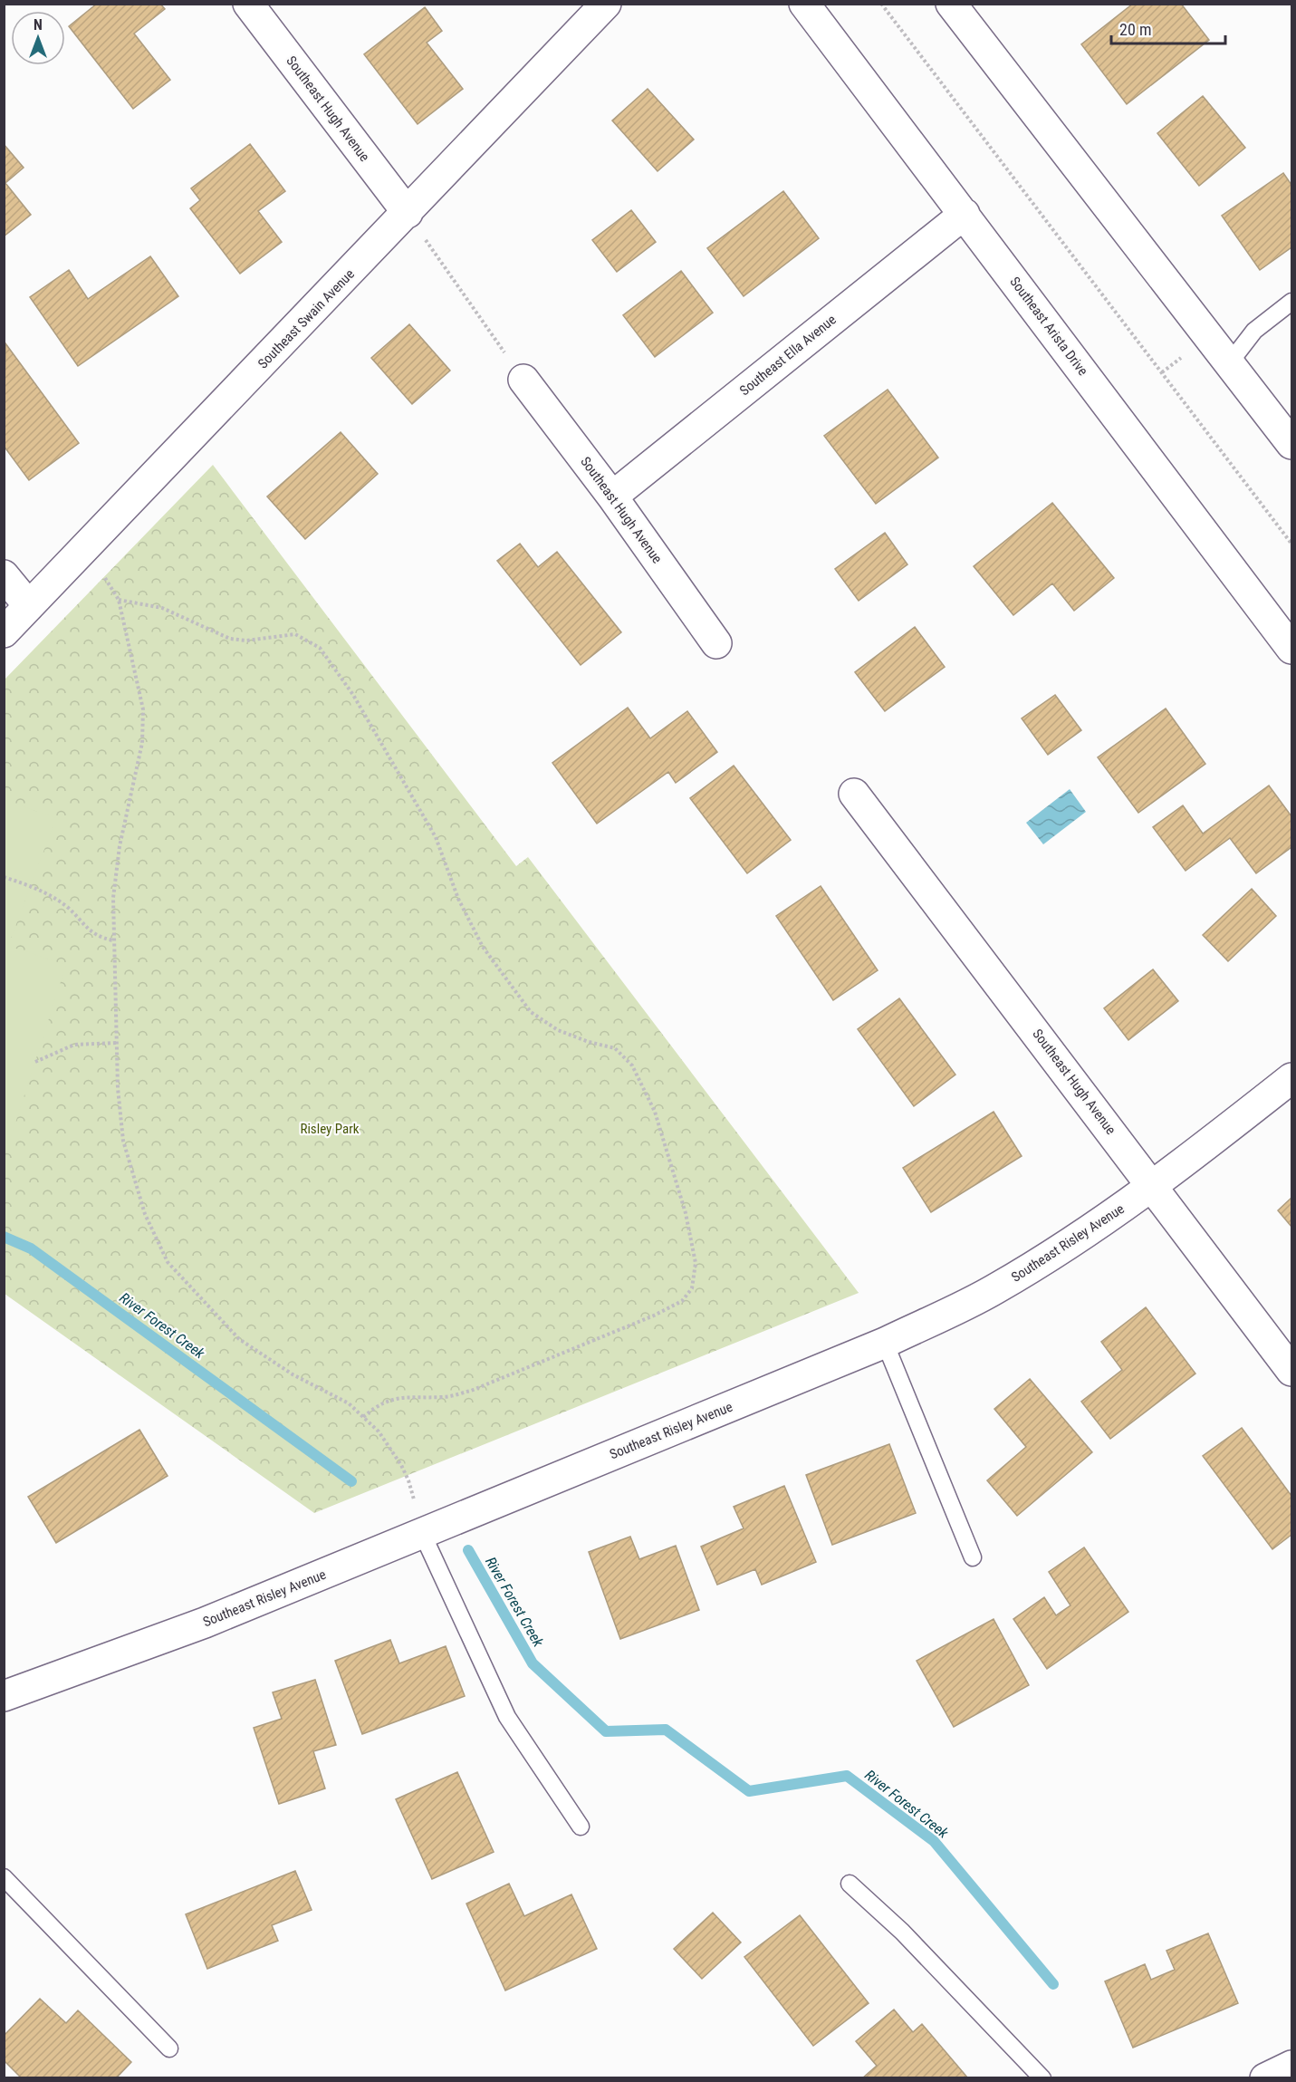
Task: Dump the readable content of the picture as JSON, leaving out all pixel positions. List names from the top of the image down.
{
  "streets": {
    "street": [
      "Southeast Hugh Avenue",
      "Southeast Swain Avenue",
      "Southeast Arista Drive",
      "Southeast Ella Avenue",
      "Southeast Risley Avenue"
    ]
  },
  "crossings": [
    ["Southeast Hugh Avenue", "Southeast Swain Avenue"],
    ["Southeast Hugh Avenue", "Southeast Ella Avenue"],
    ["Southeast Hugh Avenue", "Southeast Risley Avenue"],
    ["Southeast Arista Drive", "Southeast Ella Avenue"]
  ],
  "water": ["River Forest Creek"],
  "parks": ["Risley Park"],
  "scale_bar": "20 m",
  "north": "top"
}
